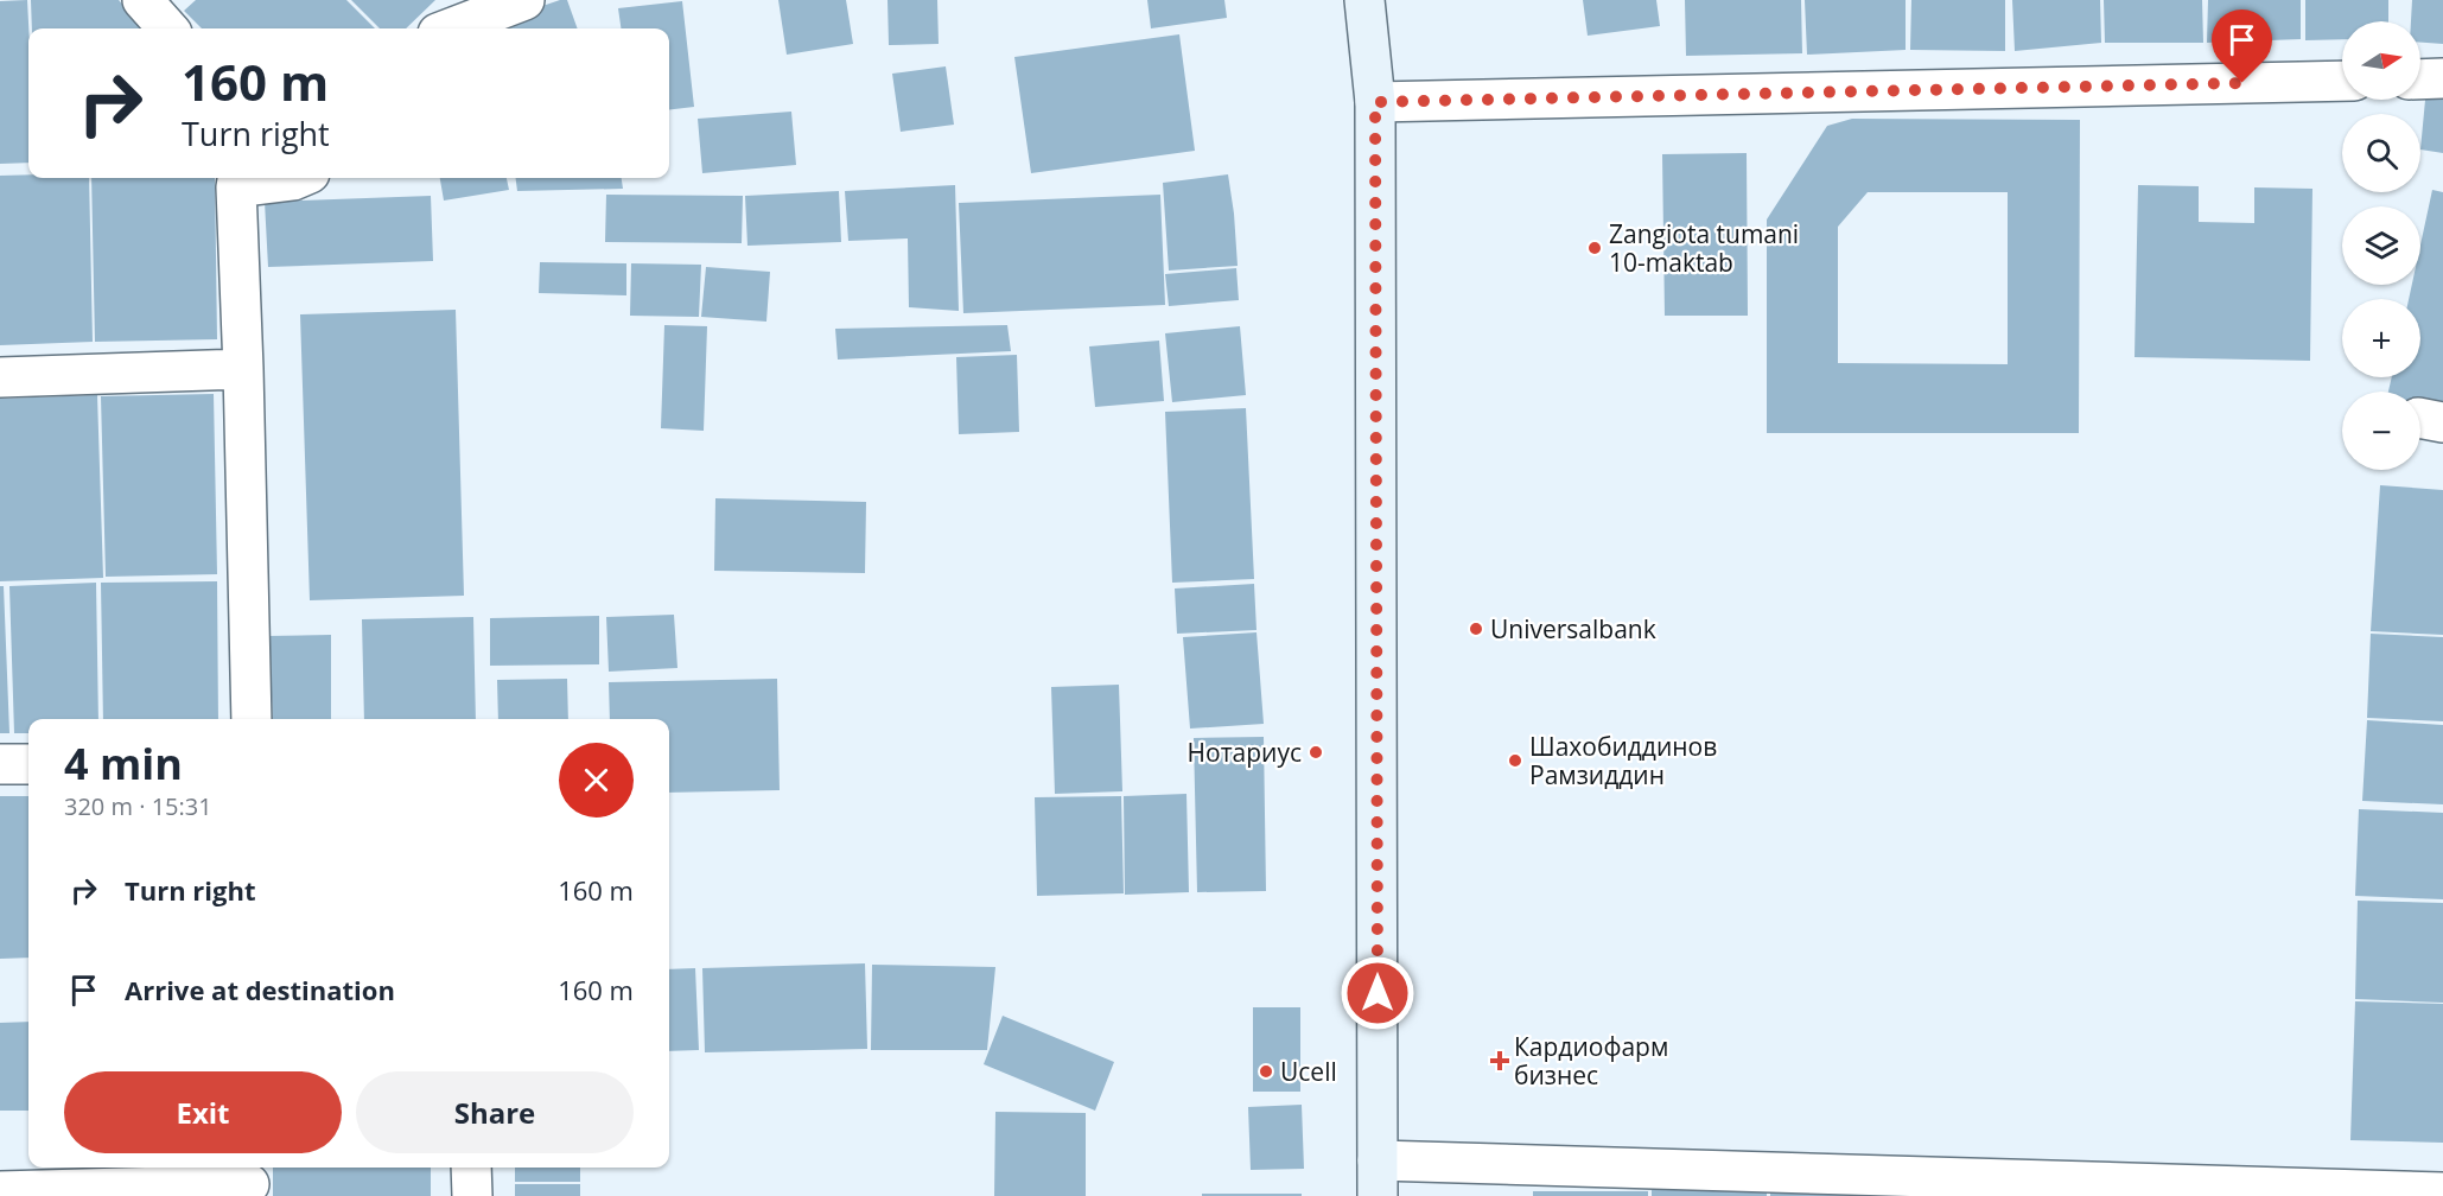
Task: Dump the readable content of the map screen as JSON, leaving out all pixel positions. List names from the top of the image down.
{
  "places": {
    "other": [
      "Zangiota tumani 10-maktab",
      "Universalbank",
      "Нотариус",
      "Шахобиддинов Рамзиддин",
      "Ucell"
    ],
    "health": ["Кардиофарм бизнес"]
  },
  "north": "right",
  "page": {
    "map_buttons": ["+", "−"],
    "turn": ["160 m", "Turn right"],
    "heading": ["4 min", "320 m · 15:31"],
    "list": [
      {
        "name": "Turn right",
        "value": "160 m"
      },
      {
        "name": "Arrive at destination",
        "value": "160 m"
      }
    ],
    "buttons": ["Exit", "Share"]
  }
}
